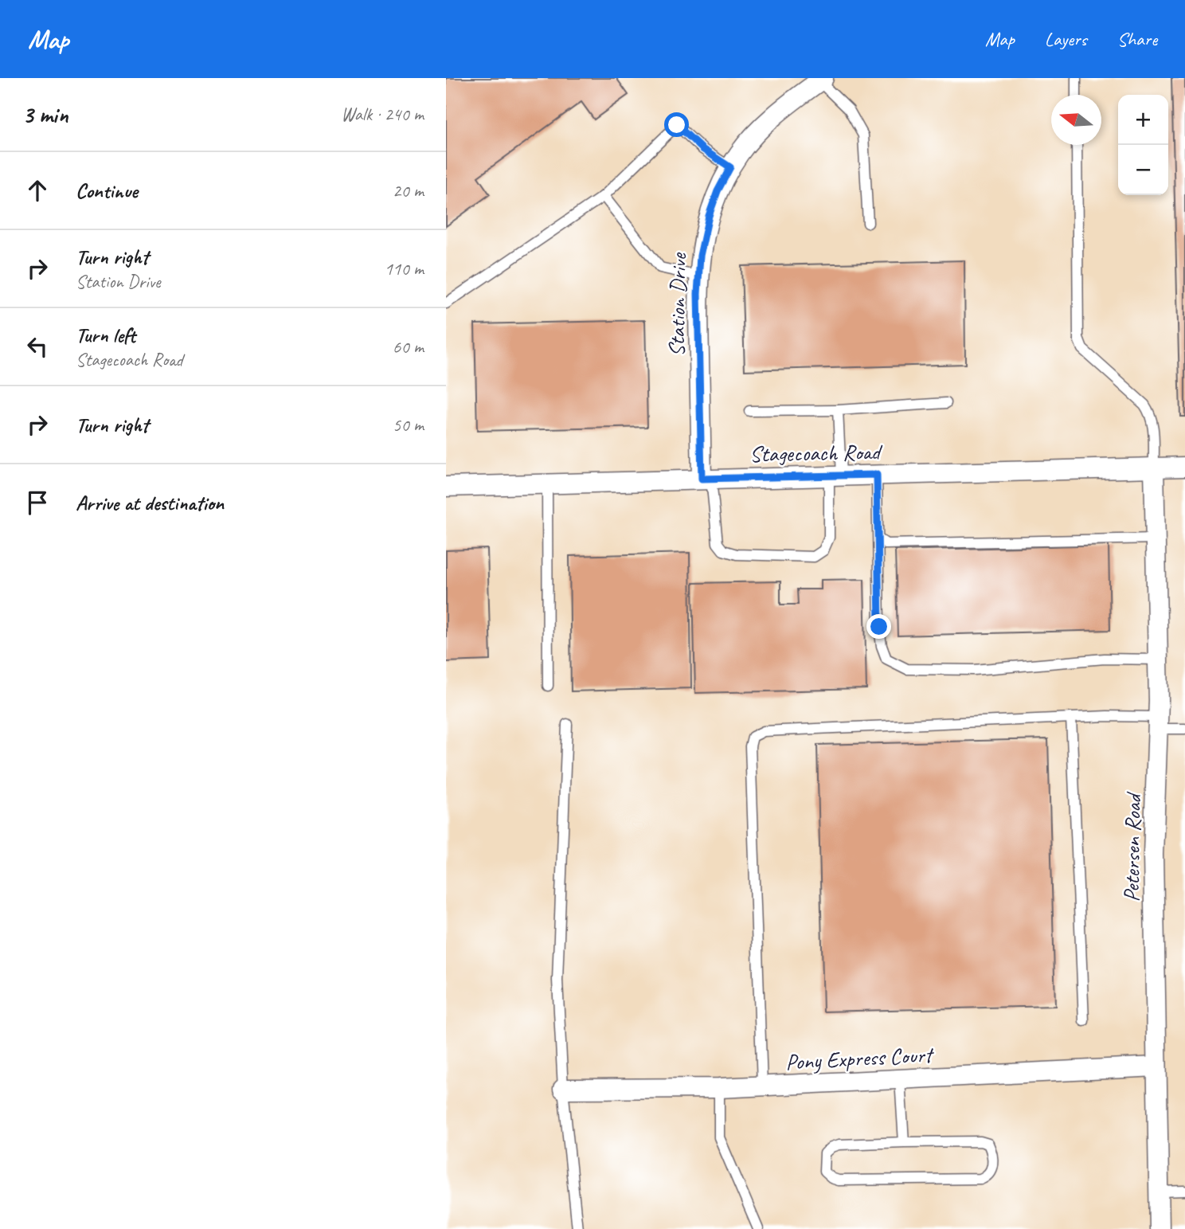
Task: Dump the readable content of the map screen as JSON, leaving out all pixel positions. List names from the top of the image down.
{
  "streets": {
    "street": [
      "Station Drive",
      "Stagecoach Road",
      "Petersen Road",
      "Pony Express Court"
    ]
  },
  "crossings": [
    ["Station Drive", "Stagecoach Road"],
    ["Stagecoach Road", "Petersen Road"],
    ["Petersen Road", "Pony Express Court"]
  ],
  "north": "left",
  "page": {
    "header": "Map",
    "nav": ["Map", "Layers", "Share"],
    "heading": ["3 min", "Walk · 240 m"],
    "map_buttons": ["+", "−"],
    "list": [
      ["Continue", "20 m"],
      ["Turn right", "Station Drive", "110 m"],
      ["Turn left", "Stagecoach Road", "60 m"],
      ["Turn right", "50 m"],
      "Arrive at destination"
    ]
  }
}
